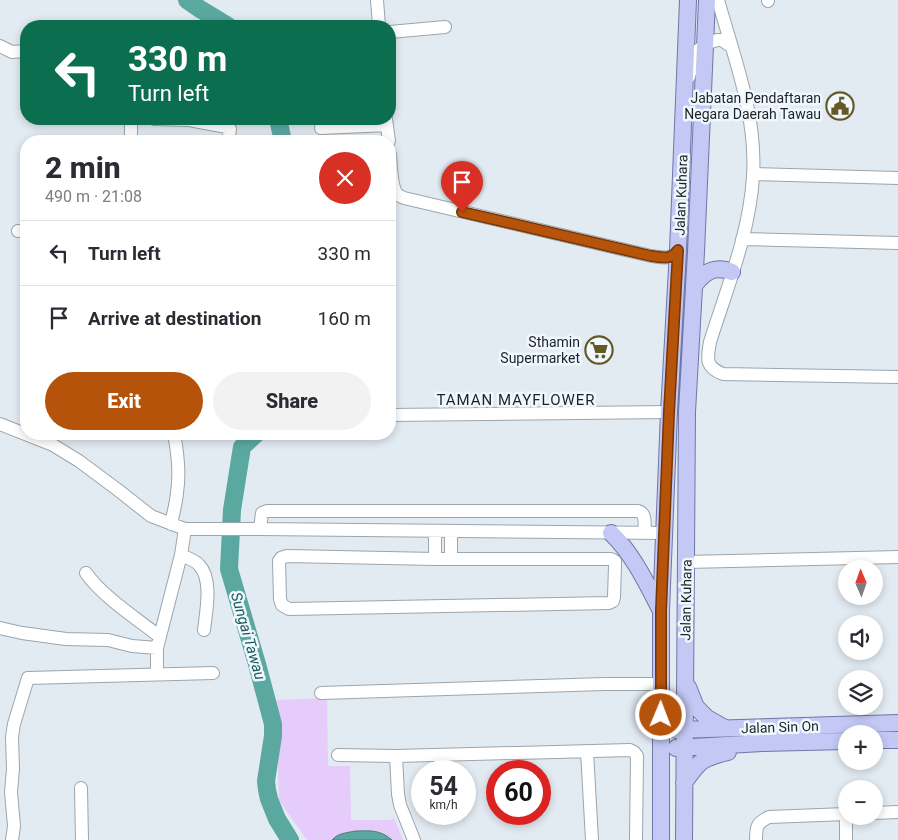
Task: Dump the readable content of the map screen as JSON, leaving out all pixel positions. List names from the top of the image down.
{
  "streets": {
    "main road": ["Jalan Kuhara", "Jalan Sin On"]
  },
  "crossings": [
    ["Jalan Kuhara", "Jalan Sin On"]
  ],
  "districts": ["TAMAN MAYFLOWER"],
  "water": ["Sungai Tawau"],
  "places": {
    "public building": ["Jabatan Pendaftaran Negara Daerah Tawau"],
    "supermarket": ["Sthamin Supermarket"]
  },
  "north": "top",
  "page": {
    "turn": ["330 m", "Turn left"],
    "heading": ["2 min", "490 m · 21:08"],
    "list": [
      {
        "name": "Turn left",
        "value": "330 m"
      },
      {
        "name": "Arrive at destination",
        "value": "160 m"
      }
    ],
    "buttons": ["Exit", "Share"],
    "map_buttons": ["+", "−"],
    "speed": "54 km/h",
    "limit": "60"
  }
}
